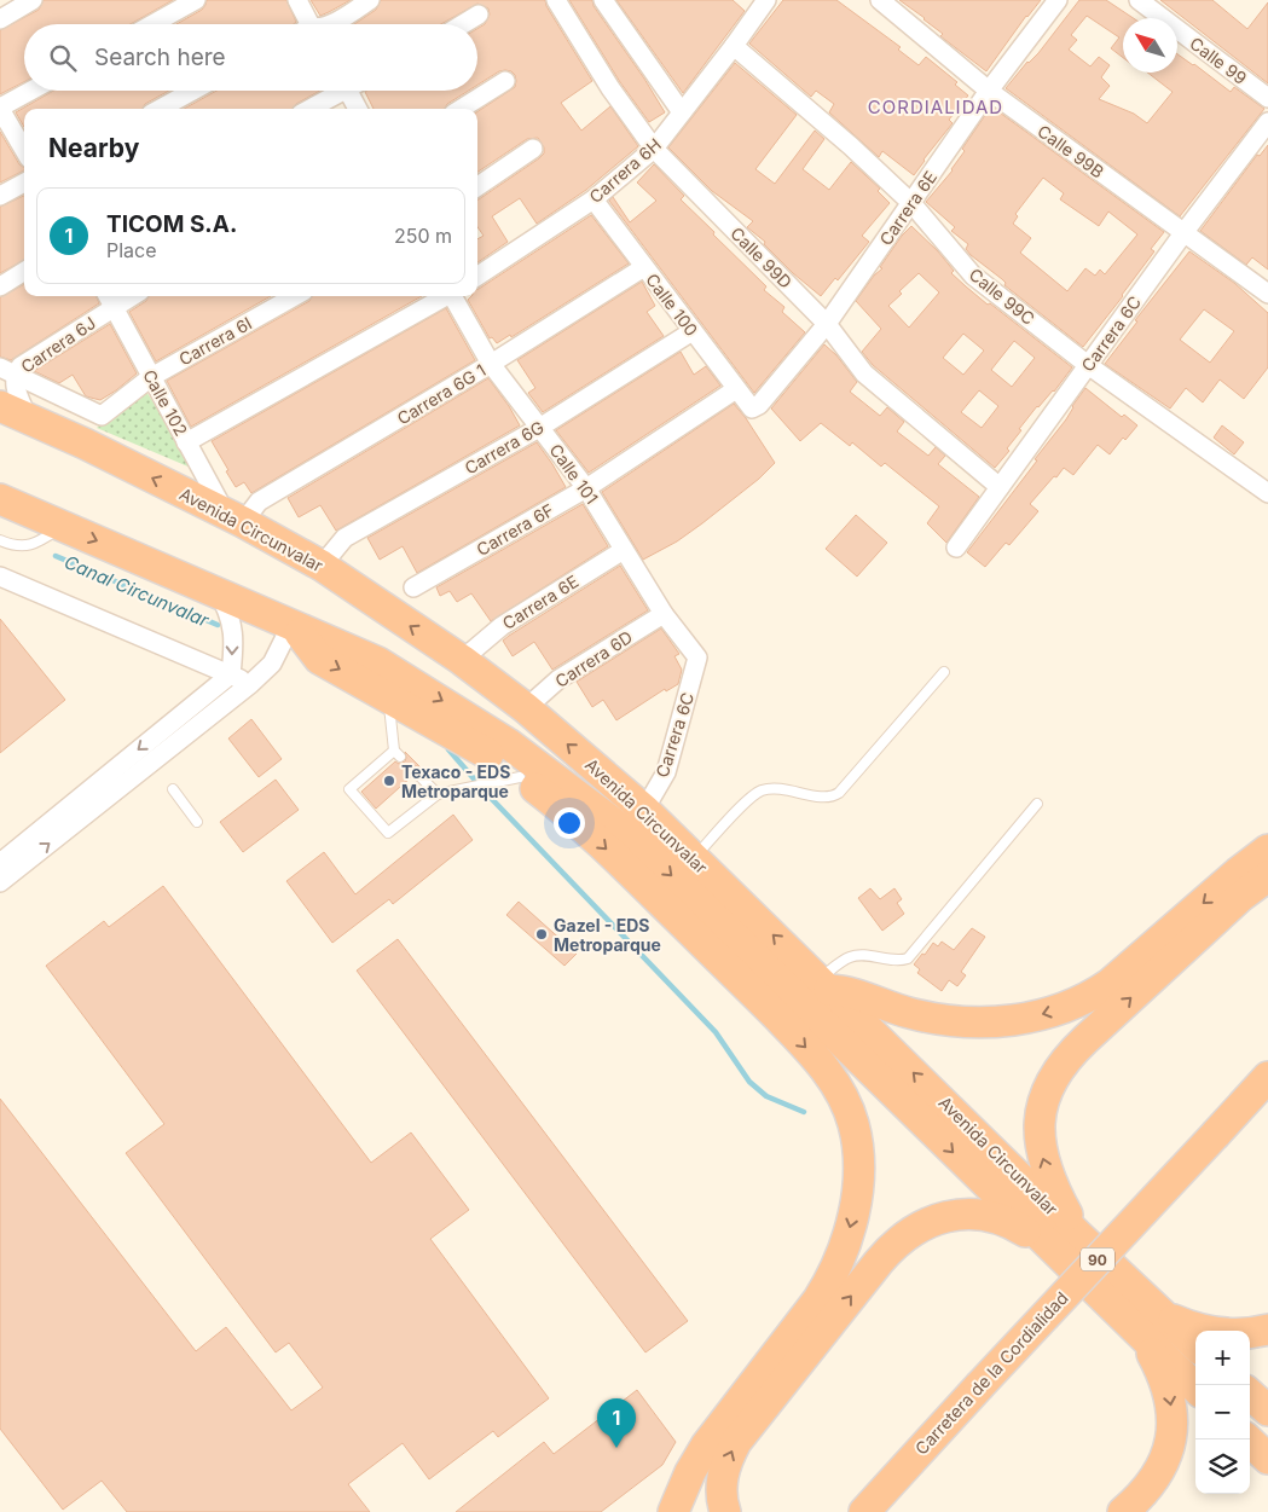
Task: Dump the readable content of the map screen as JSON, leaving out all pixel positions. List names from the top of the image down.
{
  "streets": {
    "highway": ["Avenida Circunvalar", "90", "Carretera de la Cordialidad"],
    "street": [
      "Calle 99",
      "Calle 99B",
      "Carrera 6H",
      "Carrera 6E",
      "Calle 99D",
      "Calle 99C",
      "Calle 100",
      "Carrera 6C",
      "Carrera 6I",
      "Carrera 6J",
      "Carrera 6G 1",
      "Calle 102",
      "Carrera 6G",
      "Calle 101",
      "Carrera 6F",
      "Carrera 6D"
    ]
  },
  "crossings": [
    ["Calle 99B", "Carrera 6E"],
    ["Calle 99B", "Carrera 6C"],
    ["Carrera 6H", "Calle 99D"],
    ["Carrera 6H", "Calle 99C"],
    ["Carrera 6H", "Calle 100"],
    ["Carrera 6E", "Calle 99D"],
    ["Carrera 6E", "Calle 99C"],
    ["Carrera 6E", "Calle 100"],
    ["Carrera 6E", "Calle 101"],
    ["Carrera 6E", "Avenida Circunvalar"],
    ["Calle 99D", "Carrera 6C"],
    ["Calle 99C", "Carrera 6C"],
    ["Calle 100", "Carrera 6G 1"],
    ["Calle 100", "Carrera 6G"],
    ["Calle 100", "Carrera 6F"],
    ["Carrera 6C", "Calle 101"],
    ["Carrera 6C", "Avenida Circunvalar"],
    ["Carrera 6I", "Carrera 6J"],
    ["Carrera 6I", "Calle 102"],
    ["Carrera 6J", "Calle 102"],
    ["Carrera 6J", "Avenida Circunvalar"],
    ["Carrera 6G 1", "Calle 102"],
    ["Carrera 6G 1", "Calle 101"],
    ["Carrera 6G 1", "Avenida Circunvalar"],
    ["Calle 102", "Avenida Circunvalar"],
    ["Carrera 6G", "Calle 101"],
    ["Carrera 6G", "Avenida Circunvalar"],
    ["Calle 101", "Carrera 6F"],
    ["Calle 101", "Carrera 6D"],
    ["Avenida Circunvalar", "Carrera 6D"]
  ],
  "districts": ["CORDIALIDAD"],
  "water": ["Canal Circunvalar"],
  "places": ["Texaco - EDS Metroparque", "Gazel - EDS Metroparque"],
  "north": "top left",
  "page": {
    "search": "Search here",
    "heading": "Nearby",
    "list": [
      {
        "mark": "1",
        "name": "TICOM S.A.",
        "note": "Place",
        "value": "250 m"
      }
    ],
    "map_buttons": ["+", "−"],
    "pins": "1"
  }
}
